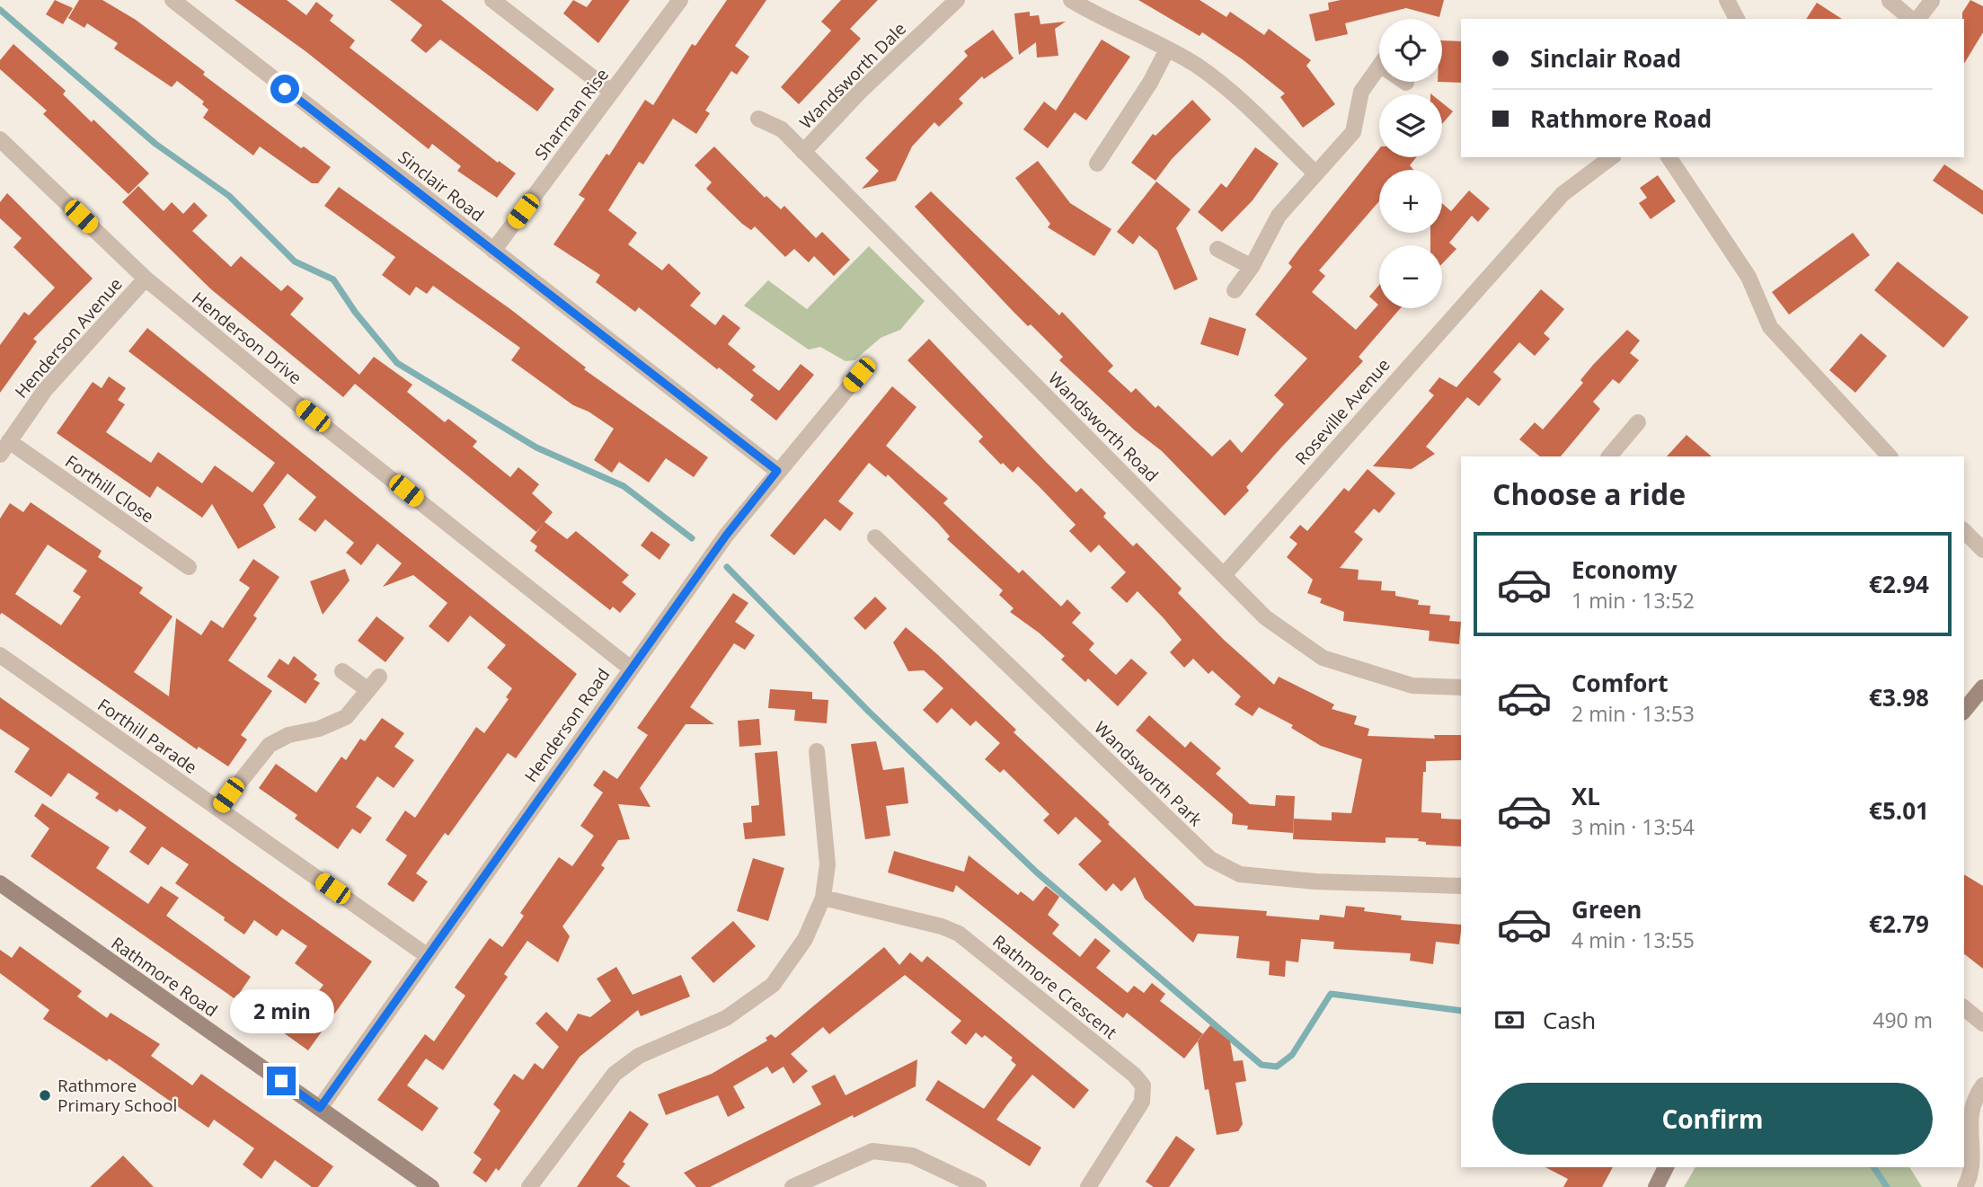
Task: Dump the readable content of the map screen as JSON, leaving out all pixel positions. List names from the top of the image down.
{
  "streets": {
    "street": [
      "Wandsworth Dale",
      "Sharman Rise",
      "Sinclair Road",
      "Henderson Avenue",
      "Henderson Drive",
      "Roseville Avenue",
      "Wandsworth Road",
      "Forthill Close",
      "Henderson Road",
      "Forthill Parade",
      "Wandsworth Park",
      "Rathmore Road",
      "Rathmore Crescent"
    ]
  },
  "crossings": [
    ["Wandsworth Dale", "Wandsworth Road"],
    ["Sharman Rise", "Sinclair Road"],
    ["Sinclair Road", "Henderson Road"],
    ["Henderson Avenue", "Henderson Drive"],
    ["Henderson Avenue", "Forthill Close"],
    ["Henderson Drive", "Henderson Road"],
    ["Roseville Avenue", "Wandsworth Road"],
    ["Henderson Road", "Forthill Parade"],
    ["Henderson Road", "Rathmore Road"]
  ],
  "places": ["Rathmore Primary School"],
  "page": {
    "map_buttons": ["+", "−"],
    "banner": ["Sinclair Road", "Rathmore Road"],
    "heading": "Choose a ride",
    "list": [
      {
        "name": "Economy",
        "note": "1 min · 13:52",
        "value": "€2.94"
      },
      {
        "name": "Comfort",
        "note": "2 min · 13:53",
        "value": "€3.98"
      },
      {
        "name": "XL",
        "note": "3 min · 13:54",
        "value": "€5.01"
      },
      {
        "name": "Green",
        "note": "4 min · 13:55",
        "value": "€2.79"
      }
    ],
    "pay": ["Cash", "490 m"],
    "bubble": "2 min",
    "buttons": "Confirm"
  }
}
